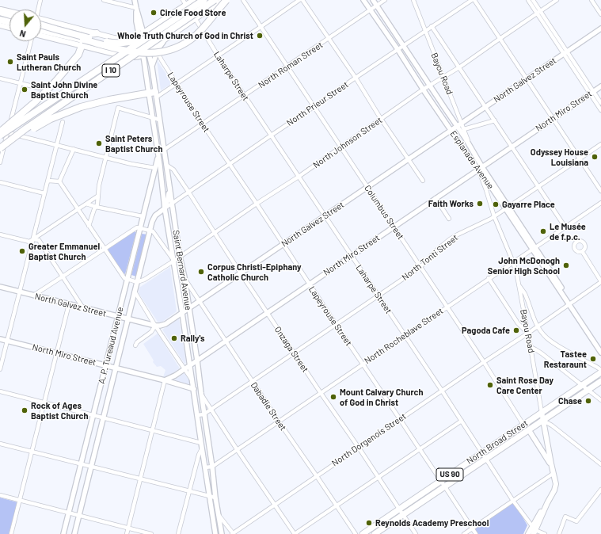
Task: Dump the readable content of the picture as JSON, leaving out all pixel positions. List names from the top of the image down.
{
  "streets": {
    "highway": ["I 10"],
    "main road": ["Bayou Road", "North Broad Street", "US 90"],
    "street": [
      "North Roman Street",
      "Laharpe Street",
      "North Galvez Street",
      "Lapeyrouse Street",
      "North Prieur Street",
      "North Miro Street",
      "North Johnson Street",
      "Esplanade Avenue",
      "Columbus Street",
      "North Tonti Street",
      "Saint Bernard Avenue",
      "North Rocheblave Street",
      "A. P. Tureaud Avenue",
      "Onzaga Street",
      "Dabadie Street",
      "North Dorgenois Street"
    ]
  },
  "crossings": [
    ["North Roman Street", "Laharpe Street"],
    ["North Roman Street", "Lapeyrouse Street"],
    ["North Roman Street", "Esplanade Avenue"],
    ["North Roman Street", "Columbus Street"],
    ["North Roman Street", "Saint Bernard Avenue"],
    ["Bayou Road", "Laharpe Street"],
    ["Bayou Road", "North Galvez Street"],
    ["Bayou Road", "North Prieur Street"],
    ["Bayou Road", "North Miro Street"],
    ["Bayou Road", "North Johnson Street"],
    ["Bayou Road", "Esplanade Avenue"],
    ["Bayou Road", "North Tonti Street"],
    ["Bayou Road", "North Rocheblave Street"],
    ["Bayou Road", "North Dorgenois Street"],
    ["Bayou Road", "North Broad Street"],
    ["Laharpe Street", "North Galvez Street"],
    ["Laharpe Street", "North Prieur Street"],
    ["Laharpe Street", "North Miro Street"],
    ["Laharpe Street", "North Johnson Street"],
    ["Laharpe Street", "North Tonti Street"],
    ["Laharpe Street", "North Rocheblave Street"],
    ["Laharpe Street", "North Dorgenois Street"],
    ["Laharpe Street", "North Broad Street"],
    ["North Galvez Street", "Lapeyrouse Street"],
    ["North Galvez Street", "Esplanade Avenue"],
    ["North Galvez Street", "Columbus Street"],
    ["North Galvez Street", "Saint Bernard Avenue"],
    ["North Galvez Street", "A. P. Tureaud Avenue"],
    ["North Galvez Street", "Onzaga Street"],
    ["North Galvez Street", "Dabadie Street"],
    ["Lapeyrouse Street", "North Prieur Street"],
    ["Lapeyrouse Street", "North Miro Street"],
    ["Lapeyrouse Street", "North Johnson Street"],
    ["Lapeyrouse Street", "North Tonti Street"],
    ["Lapeyrouse Street", "North Rocheblave Street"],
    ["Lapeyrouse Street", "North Dorgenois Street"],
    ["Lapeyrouse Street", "North Broad Street"],
    ["North Prieur Street", "Esplanade Avenue"],
    ["North Prieur Street", "Columbus Street"],
    ["North Prieur Street", "Saint Bernard Avenue"],
    ["North Prieur Street", "A. P. Tureaud Avenue"],
    ["North Prieur Street", "Onzaga Street"],
    ["North Miro Street", "Esplanade Avenue"],
    ["North Miro Street", "Columbus Street"],
    ["North Miro Street", "Saint Bernard Avenue"],
    ["North Miro Street", "A. P. Tureaud Avenue"],
    ["North Miro Street", "Onzaga Street"],
    ["North Miro Street", "Dabadie Street"],
    ["North Johnson Street", "Esplanade Avenue"],
    ["North Johnson Street", "Columbus Street"],
    ["North Johnson Street", "Saint Bernard Avenue"],
    ["North Johnson Street", "A. P. Tureaud Avenue"],
    ["North Johnson Street", "Onzaga Street"],
    ["Esplanade Avenue", "North Tonti Street"],
    ["Esplanade Avenue", "North Rocheblave Street"],
    ["Esplanade Avenue", "North Dorgenois Street"],
    ["Columbus Street", "North Tonti Street"],
    ["Columbus Street", "North Rocheblave Street"],
    ["Columbus Street", "North Dorgenois Street"],
    ["Columbus Street", "North Broad Street"],
    ["North Tonti Street", "Saint Bernard Avenue"],
    ["North Tonti Street", "Onzaga Street"],
    ["North Tonti Street", "Dabadie Street"],
    ["Saint Bernard Avenue", "North Rocheblave Street"],
    ["Saint Bernard Avenue", "A. P. Tureaud Avenue"],
    ["Saint Bernard Avenue", "Onzaga Street"],
    ["Saint Bernard Avenue", "Dabadie Street"],
    ["North Rocheblave Street", "Onzaga Street"],
    ["North Rocheblave Street", "Dabadie Street"],
    ["Onzaga Street", "North Dorgenois Street"],
    ["Onzaga Street", "North Broad Street"],
    ["Dabadie Street", "North Dorgenois Street"]
  ],
  "places": [
    "Circle Food Store",
    "Whole Truth Church of God in Christ",
    "Saint Pauls Lutheran Church",
    "Saint John Divine Baptist Church",
    "Saint Peters Baptist Church",
    "Odyssey House Louisiana",
    "Faith Works",
    "Gayarre Place",
    "Le Musée de f.p.c.",
    "Greater Emmanuel Baptist Church",
    "John McDonogh Senior High School",
    "Corpus Christi-Epiphany Catholic Church",
    "Pagoda Cafe",
    "Rally's",
    "Tastee Restaraunt",
    "Saint Rose Day Care Center",
    "Mount Calvary Church of God in Christ",
    "Chase",
    "Rock of Ages Baptist Church",
    "Reynolds Academy Preschool"
  ],
  "north": "bottom"
}
